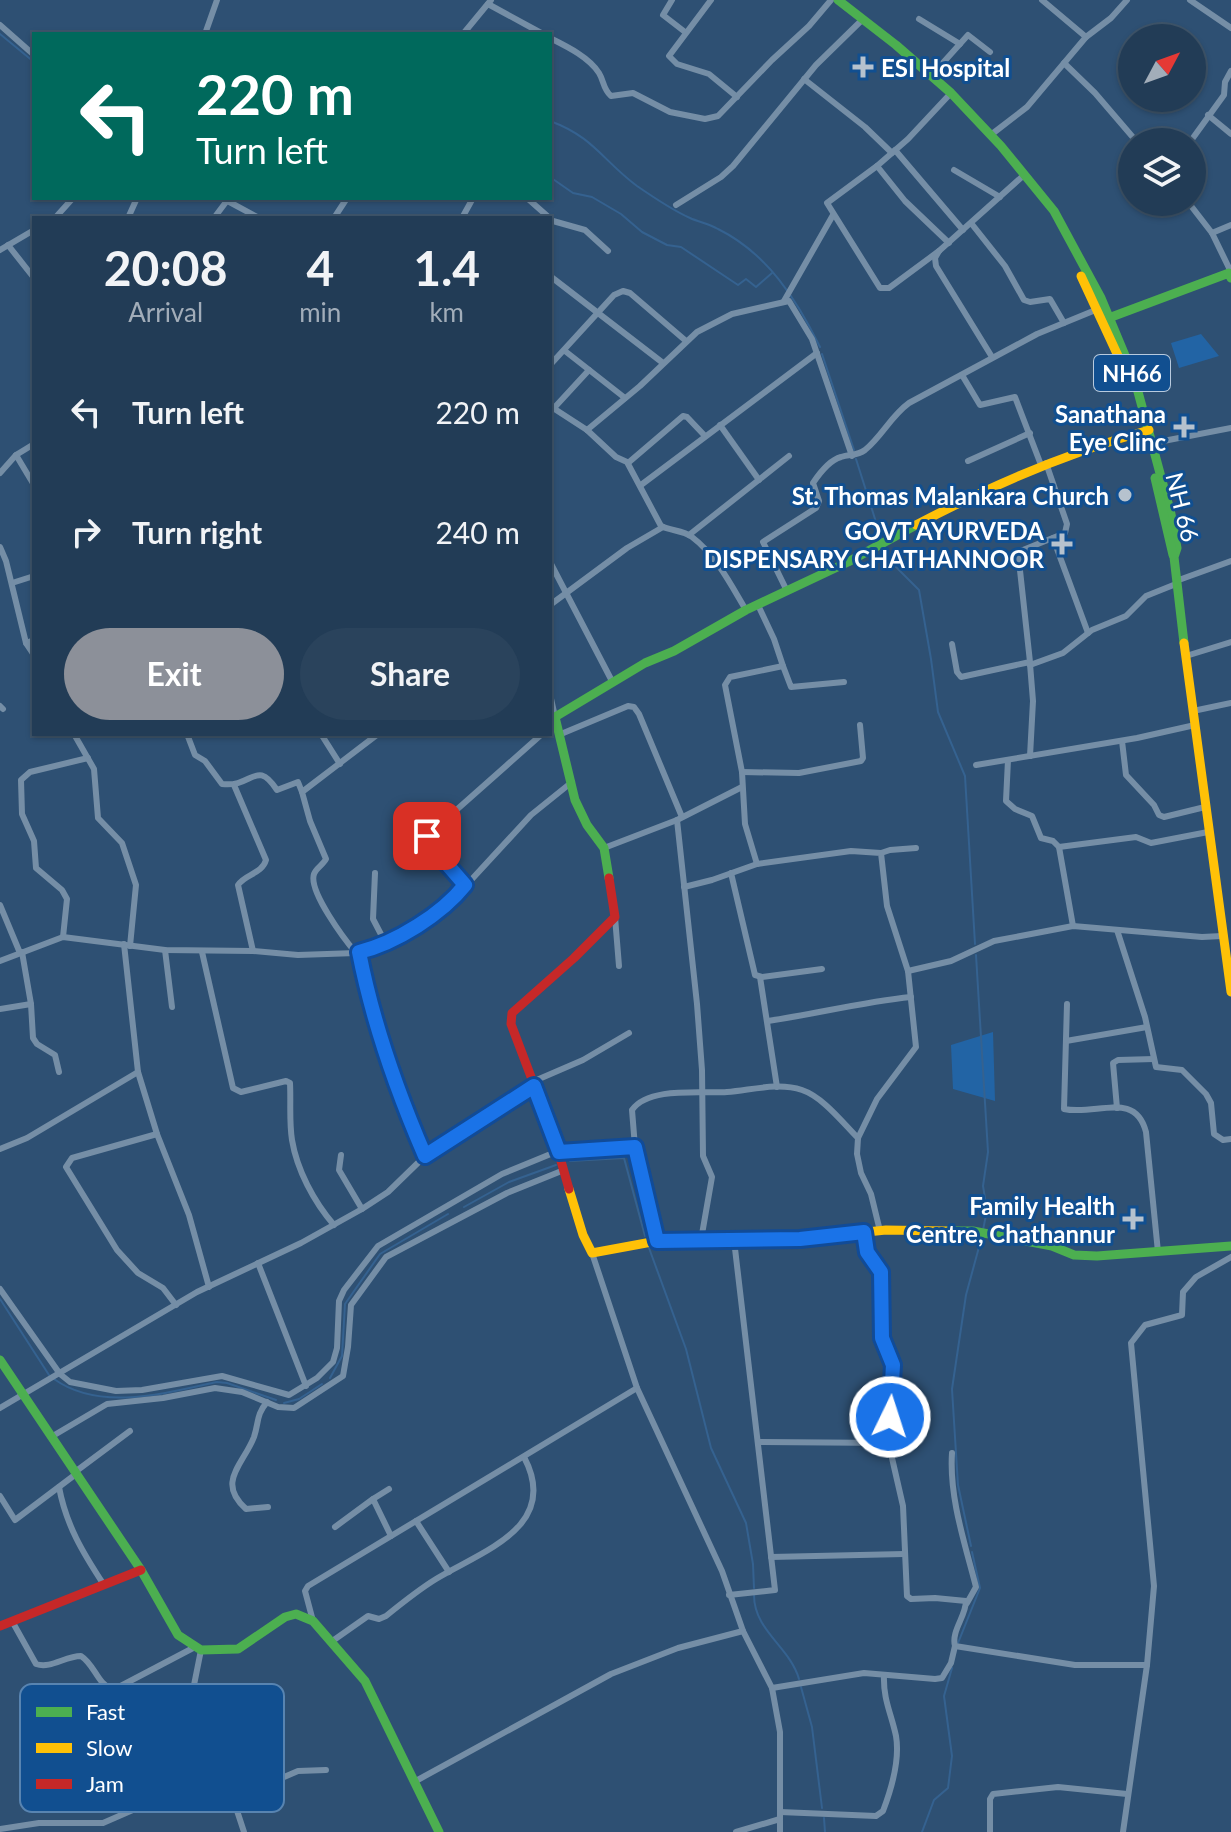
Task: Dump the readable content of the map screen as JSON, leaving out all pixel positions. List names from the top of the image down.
{
  "streets": {
    "main road": ["NH66", "NH 66"]
  },
  "crossings": [
    ["NH66", "NH 66"]
  ],
  "places": {
    "health": [
      "ESI Hospital",
      "Sanathana Eye Clinc",
      "GOVT AYURVEDA DISPENSARY CHATHANNOOR",
      "Family Health Centre, Chathannur"
    ],
    "other": ["St. Thomas Malankara Church"]
  },
  "legend": ["Fast", "Slow", "Jam"],
  "north": "top right",
  "page": {
    "turn": ["220 m", "Turn left"],
    "eta": [
      "20:08",
      "Arrival",
      "4",
      "min",
      "1.4",
      "km"
    ],
    "list": [
      {
        "name": "Turn left",
        "value": "220 m"
      },
      {
        "name": "Turn right",
        "value": "240 m"
      }
    ],
    "buttons": ["Exit", "Share"]
  }
}
